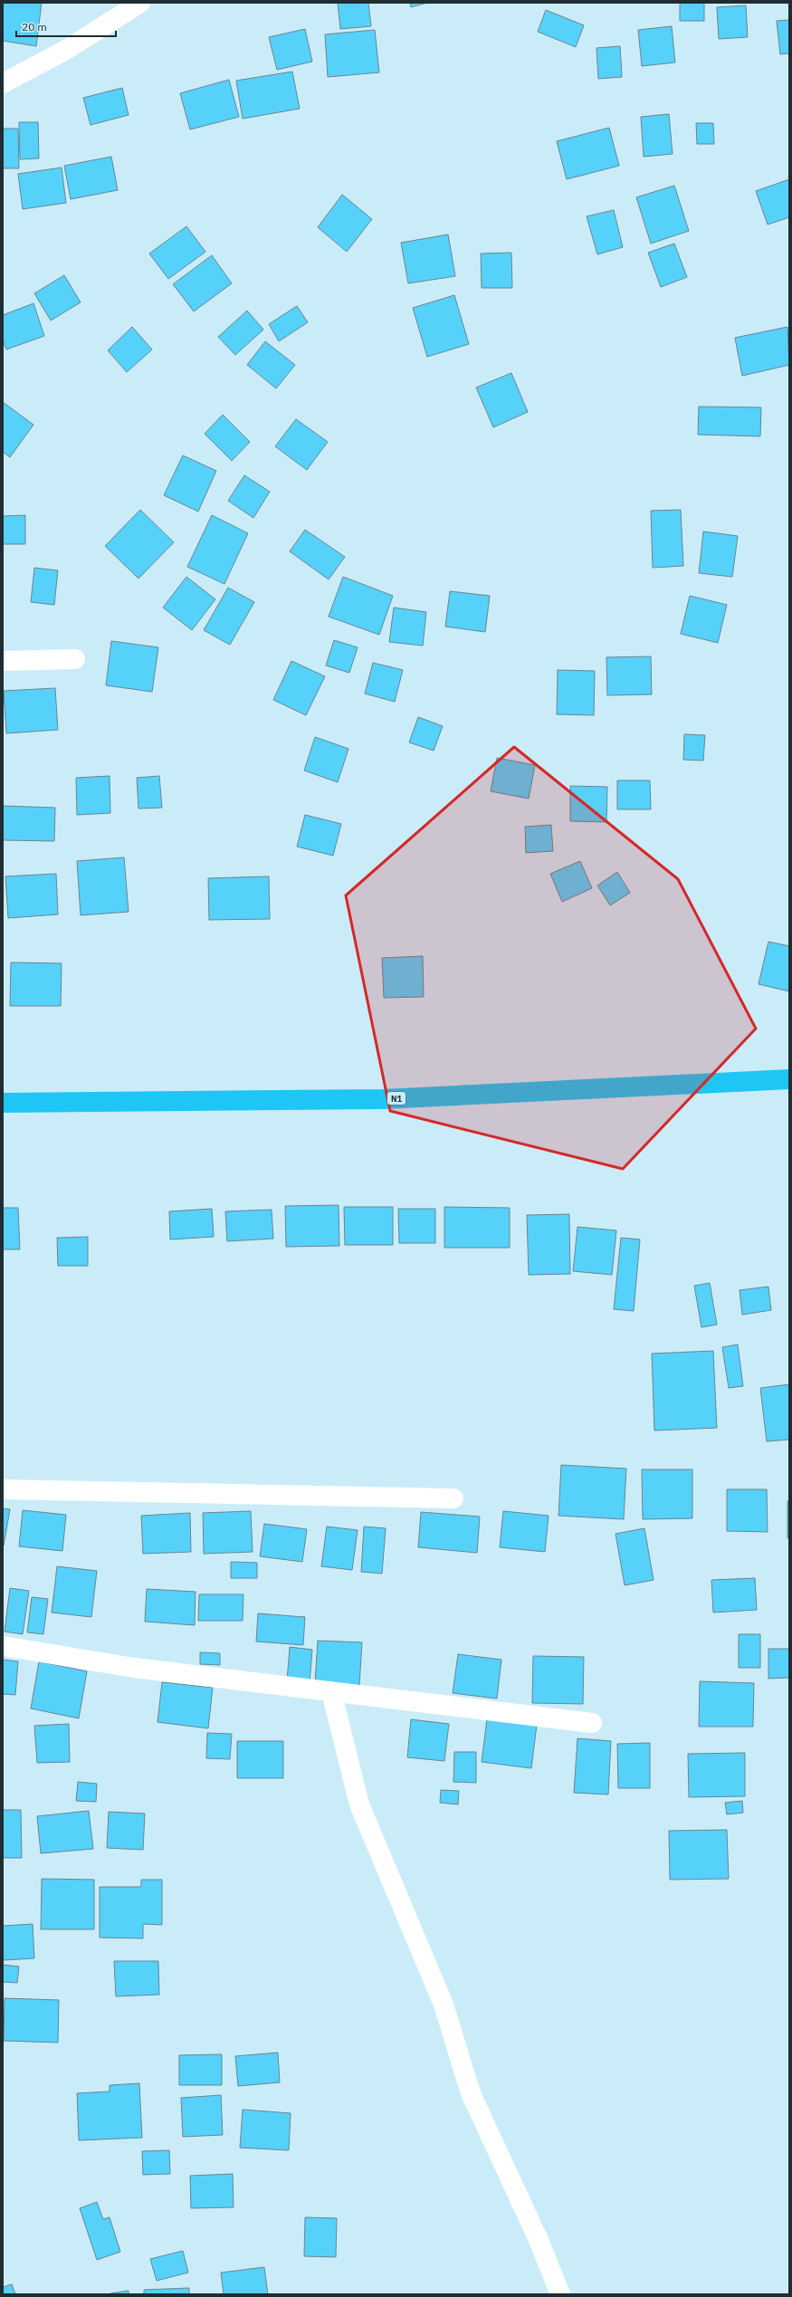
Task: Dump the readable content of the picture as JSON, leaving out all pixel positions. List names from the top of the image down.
{
  "streets": {
    "highway": ["N1"]
  },
  "scale_bar": "20 m"
}
